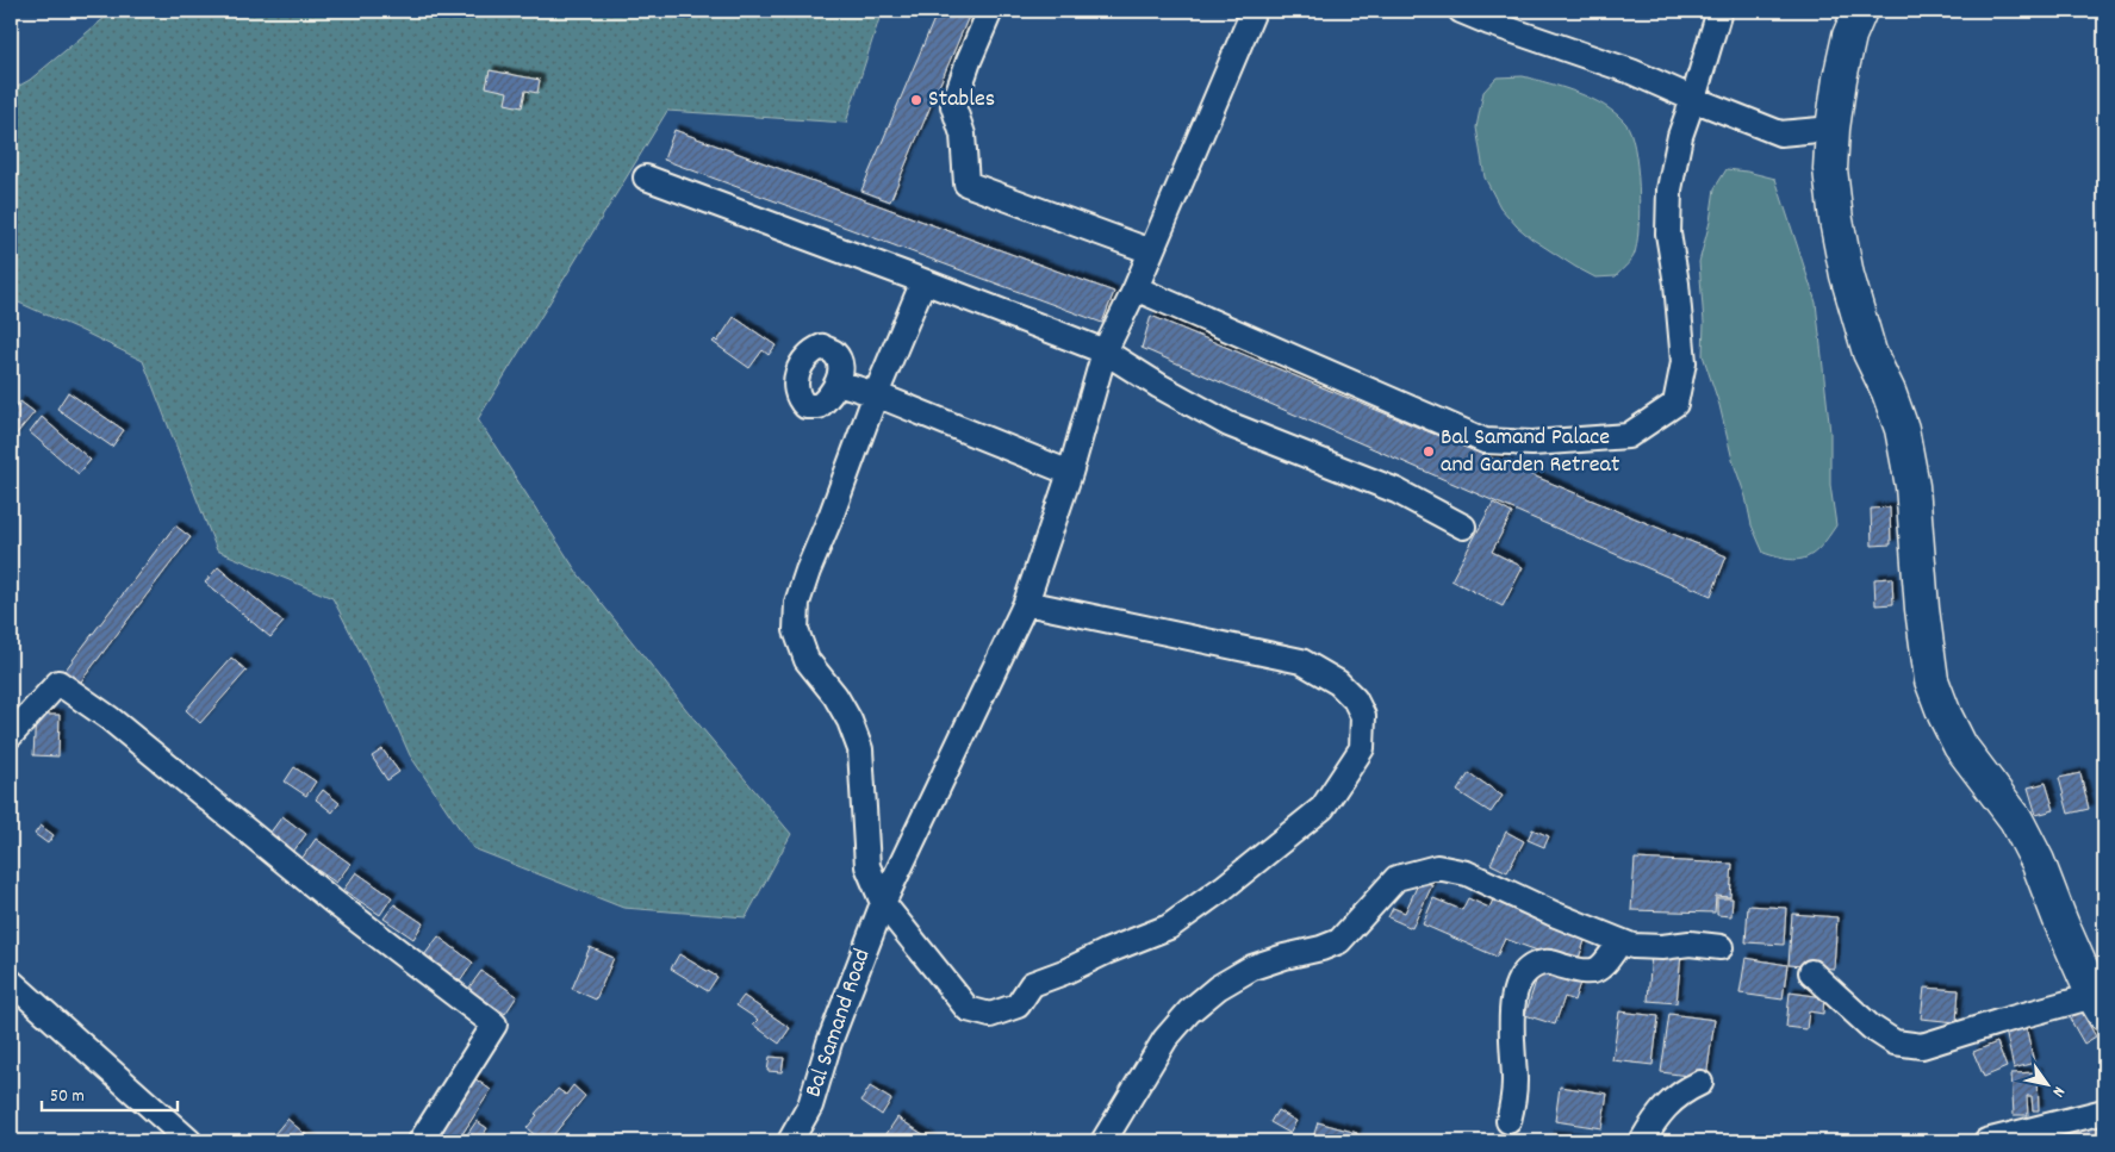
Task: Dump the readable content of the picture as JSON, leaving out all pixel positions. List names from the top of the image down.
{
  "streets": {
    "street": ["Bal Samand Road"]
  },
  "places": ["Stables", "Bal Samand Palace and Garden Retreat"],
  "scale_bar": "50 m",
  "north": "bottom right"
}
